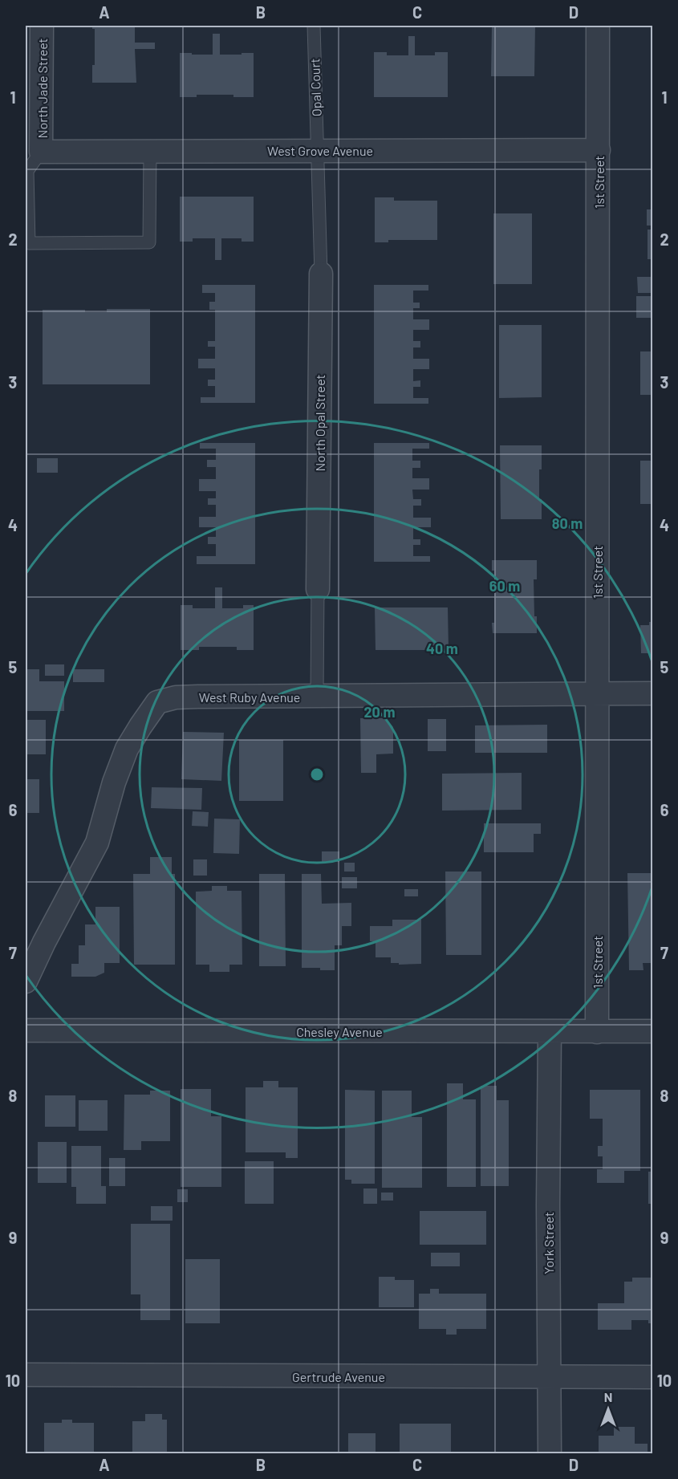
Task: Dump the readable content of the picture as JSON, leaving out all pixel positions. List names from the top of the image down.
{
  "streets": {
    "street": [
      "North Jade Street",
      "West Grove Avenue",
      "1st Street",
      "North Opal Street",
      "West Ruby Avenue",
      "Chesley Avenue",
      "York Street",
      "Gertrude Avenue"
    ],
    "lane": ["Opal Court"]
  },
  "crossings": [
    ["Opal Court", "West Grove Avenue"],
    ["Opal Court", "North Opal Street"],
    ["North Jade Street", "West Grove Avenue"],
    ["West Grove Avenue", "1st Street"],
    ["West Grove Avenue", "North Opal Street"],
    ["1st Street", "West Ruby Avenue"],
    ["1st Street", "Chesley Avenue"],
    ["North Opal Street", "West Ruby Avenue"],
    ["Chesley Avenue", "York Street"],
    ["York Street", "Gertrude Avenue"]
  ],
  "north": "top",
  "grid": {
    "columns": [
      "A",
      "B",
      "C",
      "D"
    ],
    "rows": [
      "1",
      "2",
      "3",
      "4",
      "5",
      "6",
      "7",
      "8",
      "9",
      "10"
    ]
  },
  "rings": [
    "80 m",
    "60 m",
    "40 m",
    "20 m"
  ]
}
